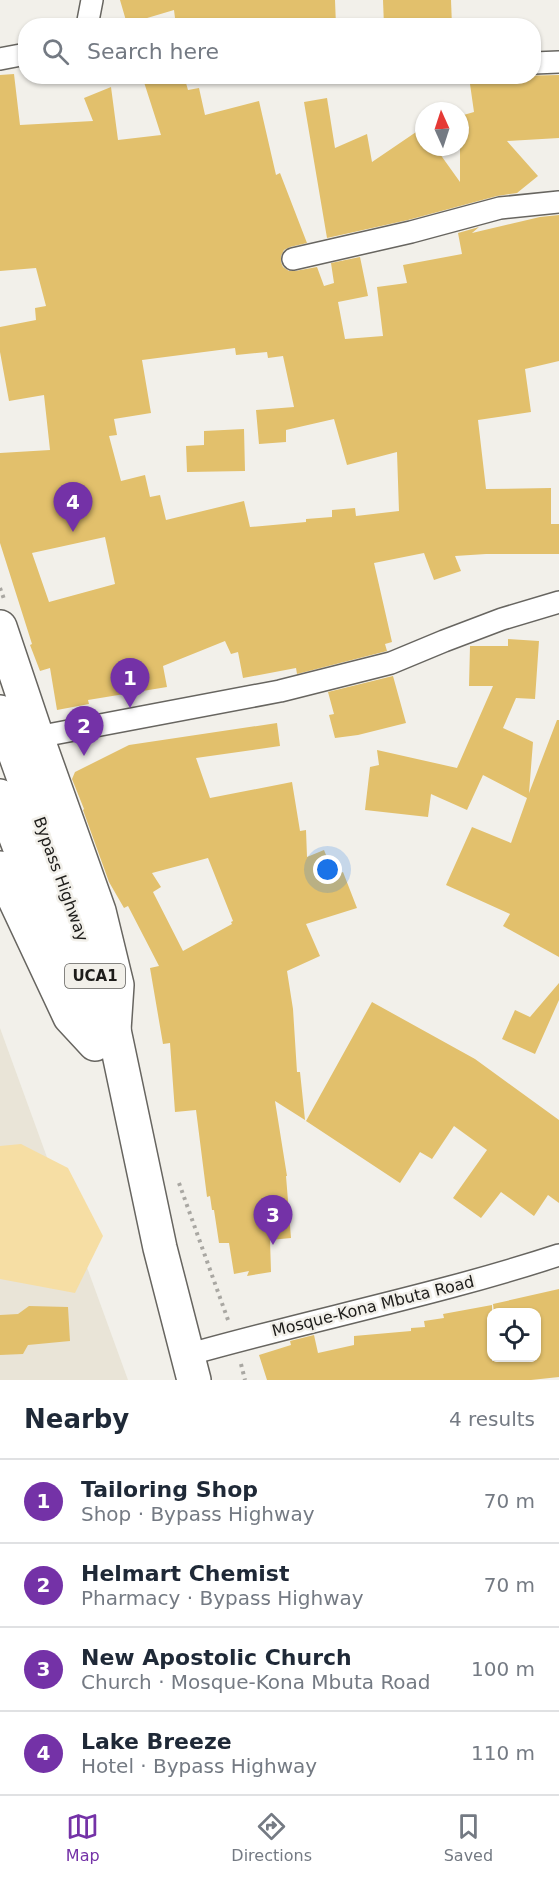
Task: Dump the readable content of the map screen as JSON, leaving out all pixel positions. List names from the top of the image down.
{
  "streets": {
    "main road": ["Bypass Highway", "UCA1"],
    "street": ["Mosque-Kona Mbuta Road"]
  },
  "crossings": [
    ["Bypass Highway", "Mosque-Kona Mbuta Road"]
  ],
  "north": "top",
  "page": {
    "search": "Search here",
    "pins": [
      "4",
      "1",
      "2",
      "3"
    ],
    "heading": ["Nearby", "4 results"],
    "list": [
      {
        "mark": "1",
        "name": "Tailoring Shop",
        "note": "Shop · Bypass Highway",
        "value": "70 m"
      },
      {
        "mark": "2",
        "name": "Helmart Chemist",
        "note": "Pharmacy · Bypass Highway",
        "value": "70 m"
      },
      {
        "mark": "3",
        "name": "New Apostolic Church",
        "note": "Church · Mosque-Kona Mbuta Road",
        "value": "100 m"
      },
      {
        "mark": "4",
        "name": "Lake Breeze",
        "note": "Hotel · Bypass Highway",
        "value": "110 m"
      }
    ],
    "nav": ["Map", "Directions", "Saved"]
  }
}
